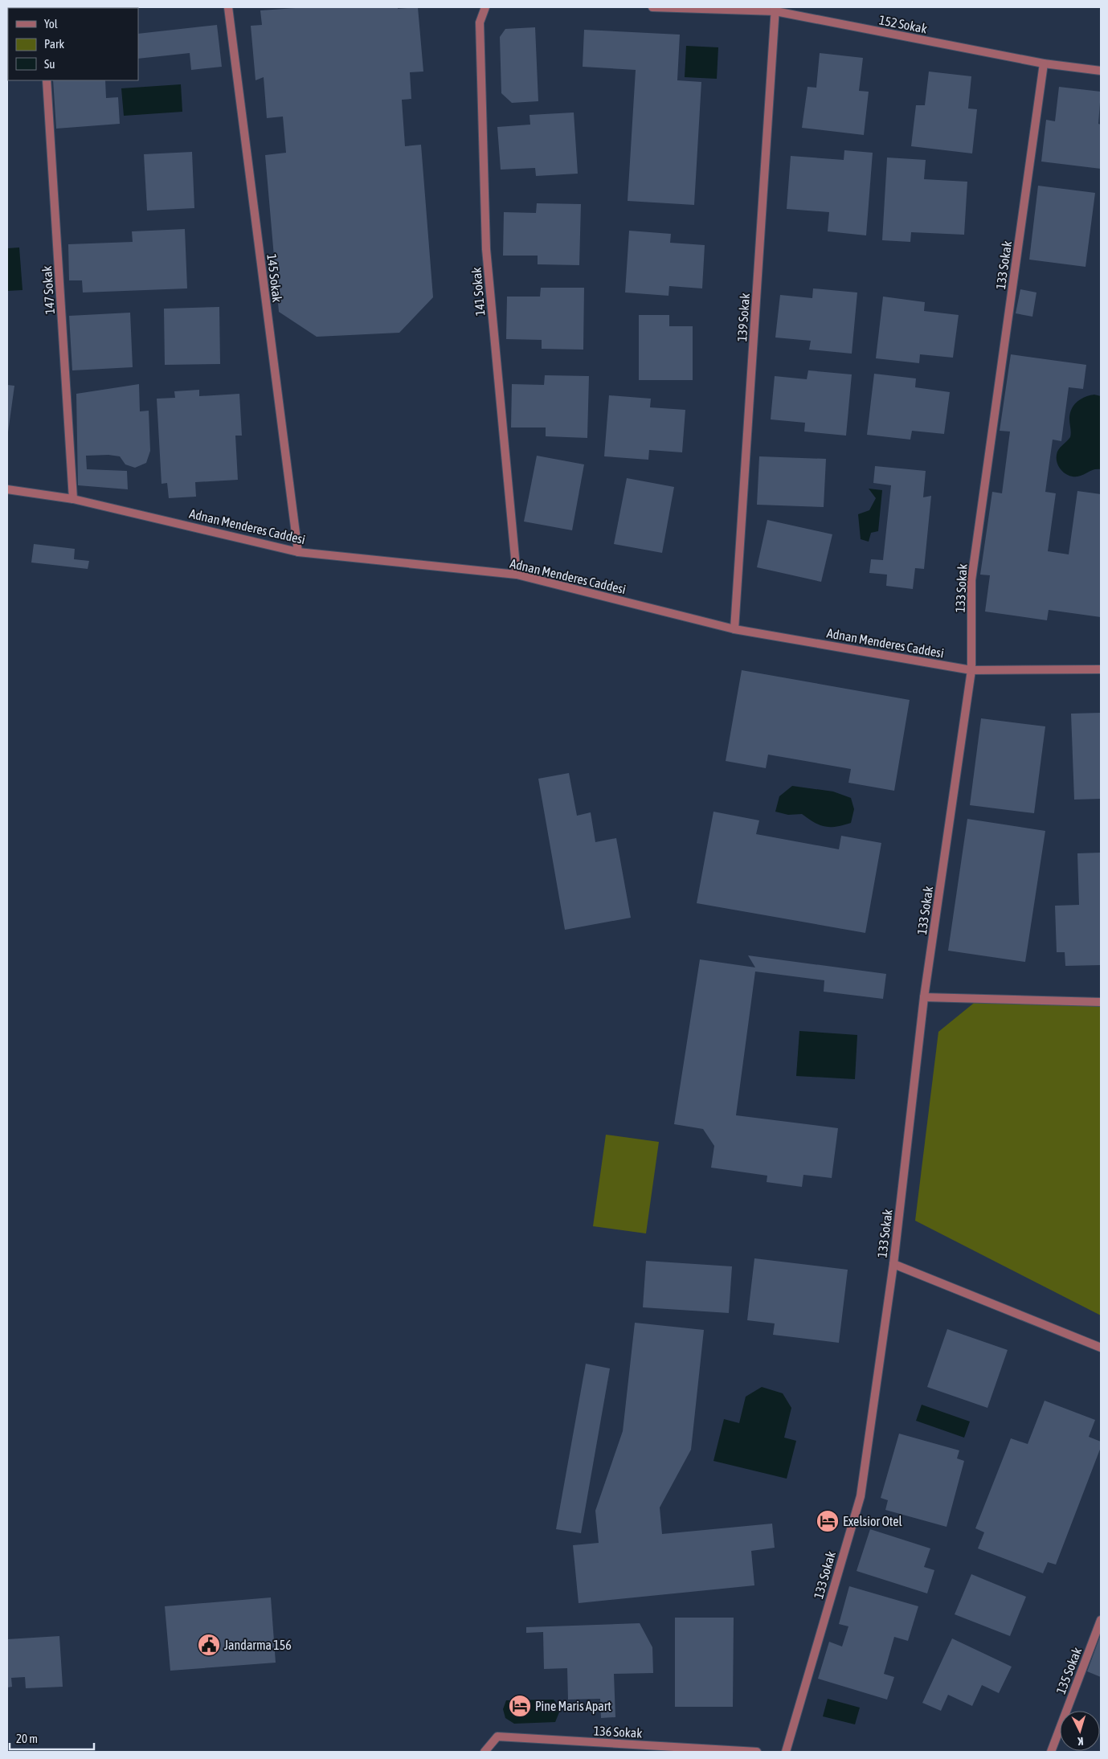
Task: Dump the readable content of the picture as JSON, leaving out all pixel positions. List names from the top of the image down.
{
  "streets": {
    "street": [
      "152 Sokak",
      "133 Sokak",
      "145 Sokak",
      "147 Sokak",
      "141 Sokak",
      "139 Sokak",
      "Adnan Menderes Caddesi",
      "135 Sokak",
      "136 Sokak"
    ]
  },
  "crossings": [
    ["152 Sokak", "133 Sokak"],
    ["152 Sokak", "139 Sokak"],
    ["133 Sokak", "Adnan Menderes Caddesi"],
    ["145 Sokak", "Adnan Menderes Caddesi"],
    ["147 Sokak", "Adnan Menderes Caddesi"],
    ["141 Sokak", "Adnan Menderes Caddesi"],
    ["139 Sokak", "Adnan Menderes Caddesi"]
  ],
  "places": {
    "hotel": ["Exelsior Otel", "Pine Maris Apart"],
    "public building": ["Jandarma 156"]
  },
  "legend": ["Yol", "Park", "Su"],
  "scale_bar": "20 m",
  "north": "bottom"
}
